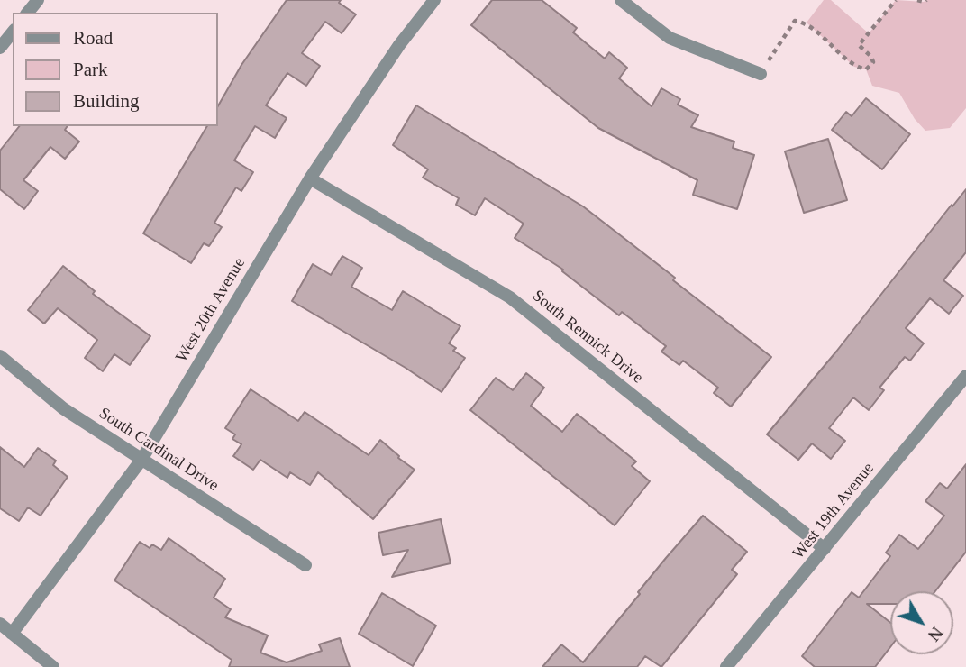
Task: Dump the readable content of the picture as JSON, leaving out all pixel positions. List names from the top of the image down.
{
  "streets": {
    "street": [
      "West 20th Avenue",
      "South Rennick Drive",
      "South Cardinal Drive",
      "West 19th Avenue"
    ]
  },
  "crossings": [
    ["West 20th Avenue", "South Rennick Drive"],
    ["West 20th Avenue", "South Cardinal Drive"],
    ["South Rennick Drive", "West 19th Avenue"]
  ],
  "legend": ["Road", "Park", "Building"],
  "north": "bottom right"
}
